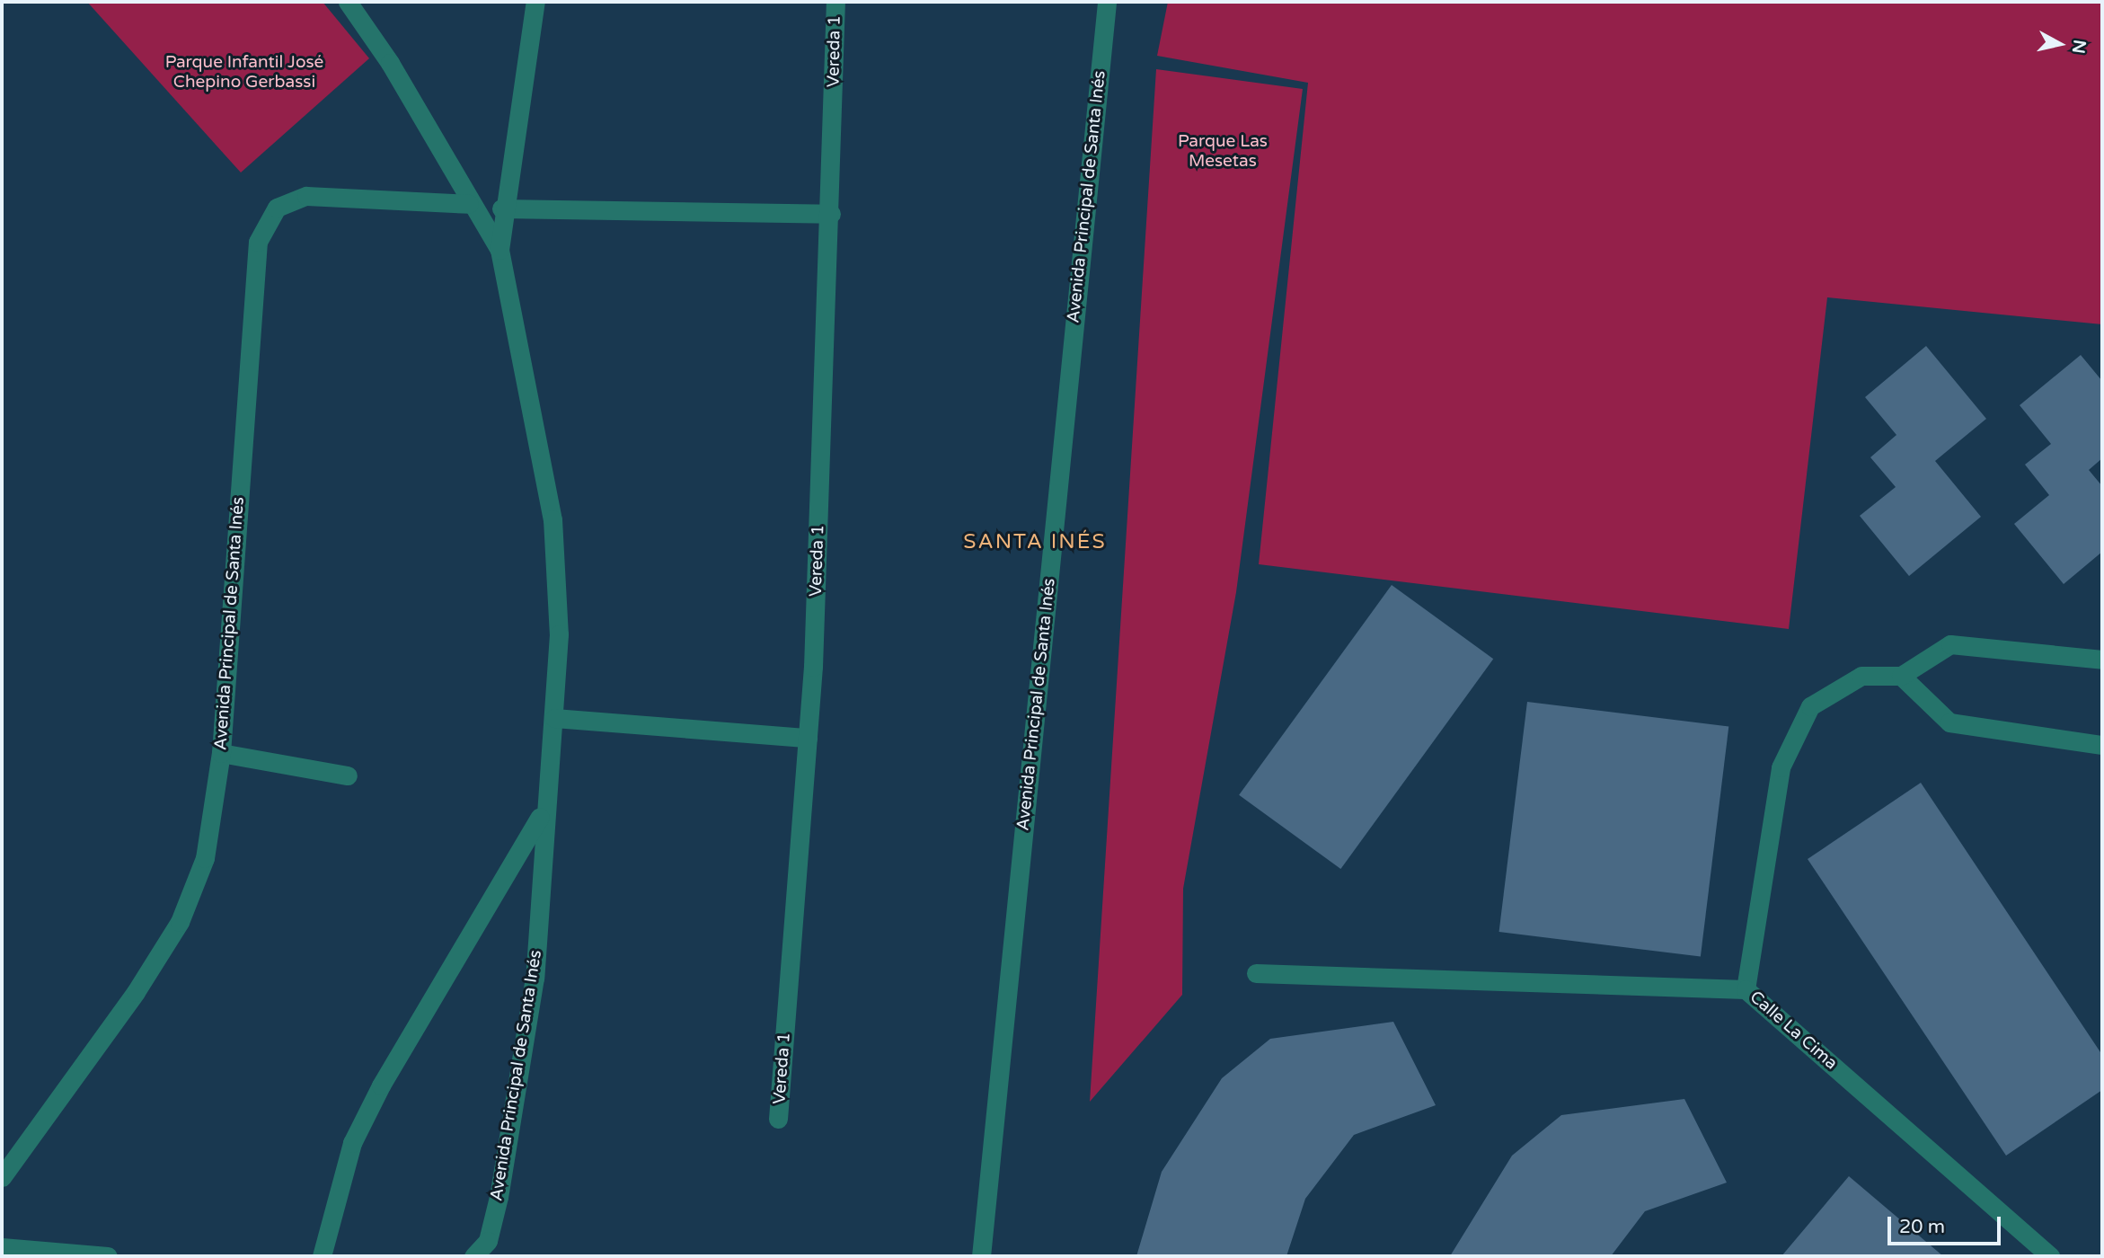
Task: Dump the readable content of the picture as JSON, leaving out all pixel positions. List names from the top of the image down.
{
  "streets": {
    "street": ["Vereda 1", "Avenida Principal de Santa Inés", "Calle La Cima"]
  },
  "districts": ["SANTA INÉS"],
  "parks": ["Parque Infantil José Chepino Gerbassi", "Parque Las Mesetas"],
  "scale_bar": "20 m",
  "north": "right"
}
